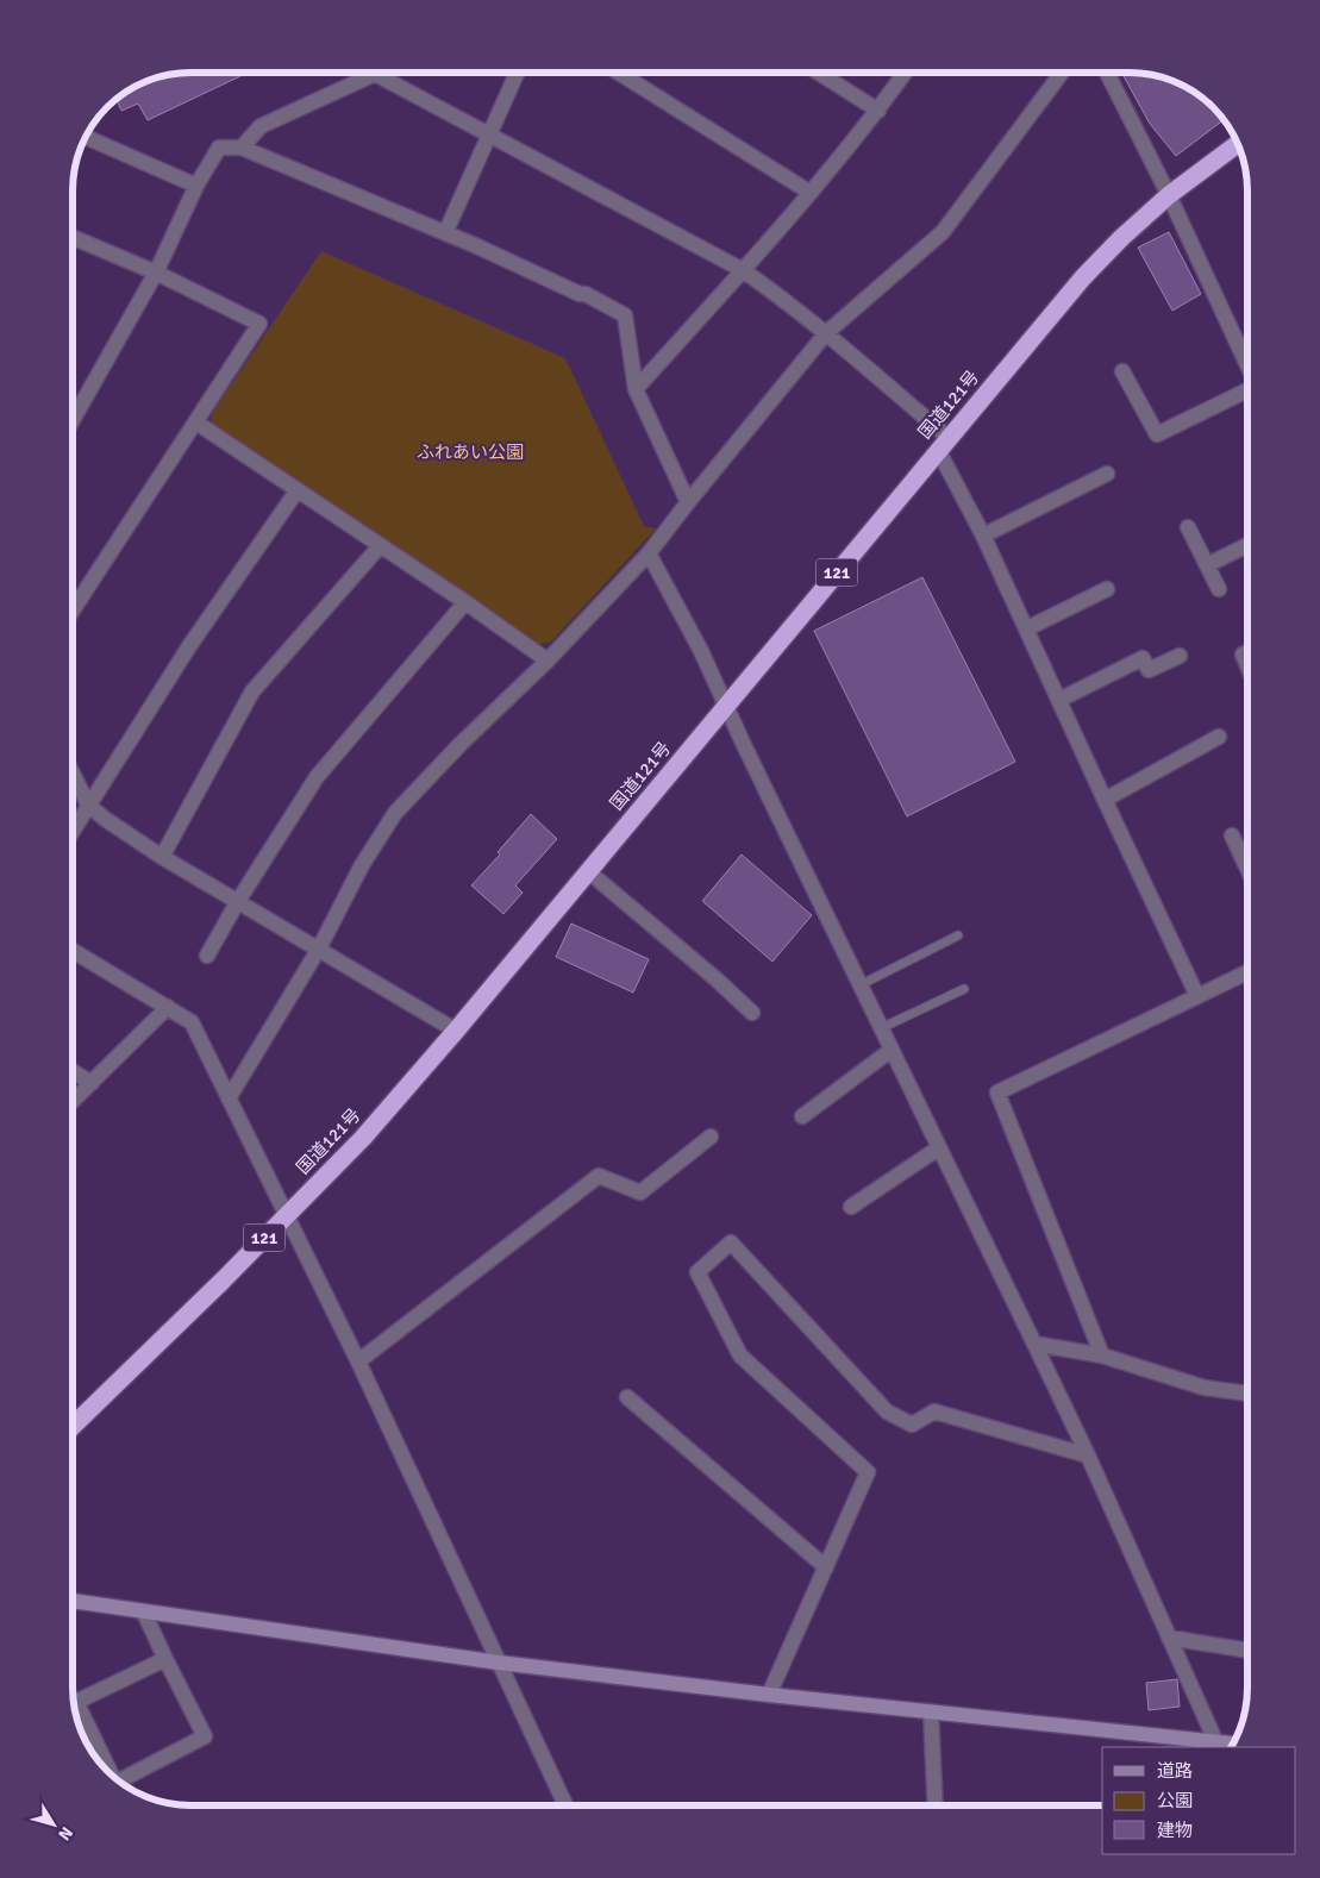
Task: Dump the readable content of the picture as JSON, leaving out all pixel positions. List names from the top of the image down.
{
  "streets": {
    "highway": ["国道121号", "121"]
  },
  "parks": ["ふれあい公園"],
  "legend": ["道路", "公園", "建物"],
  "north": "bottom right"
}
